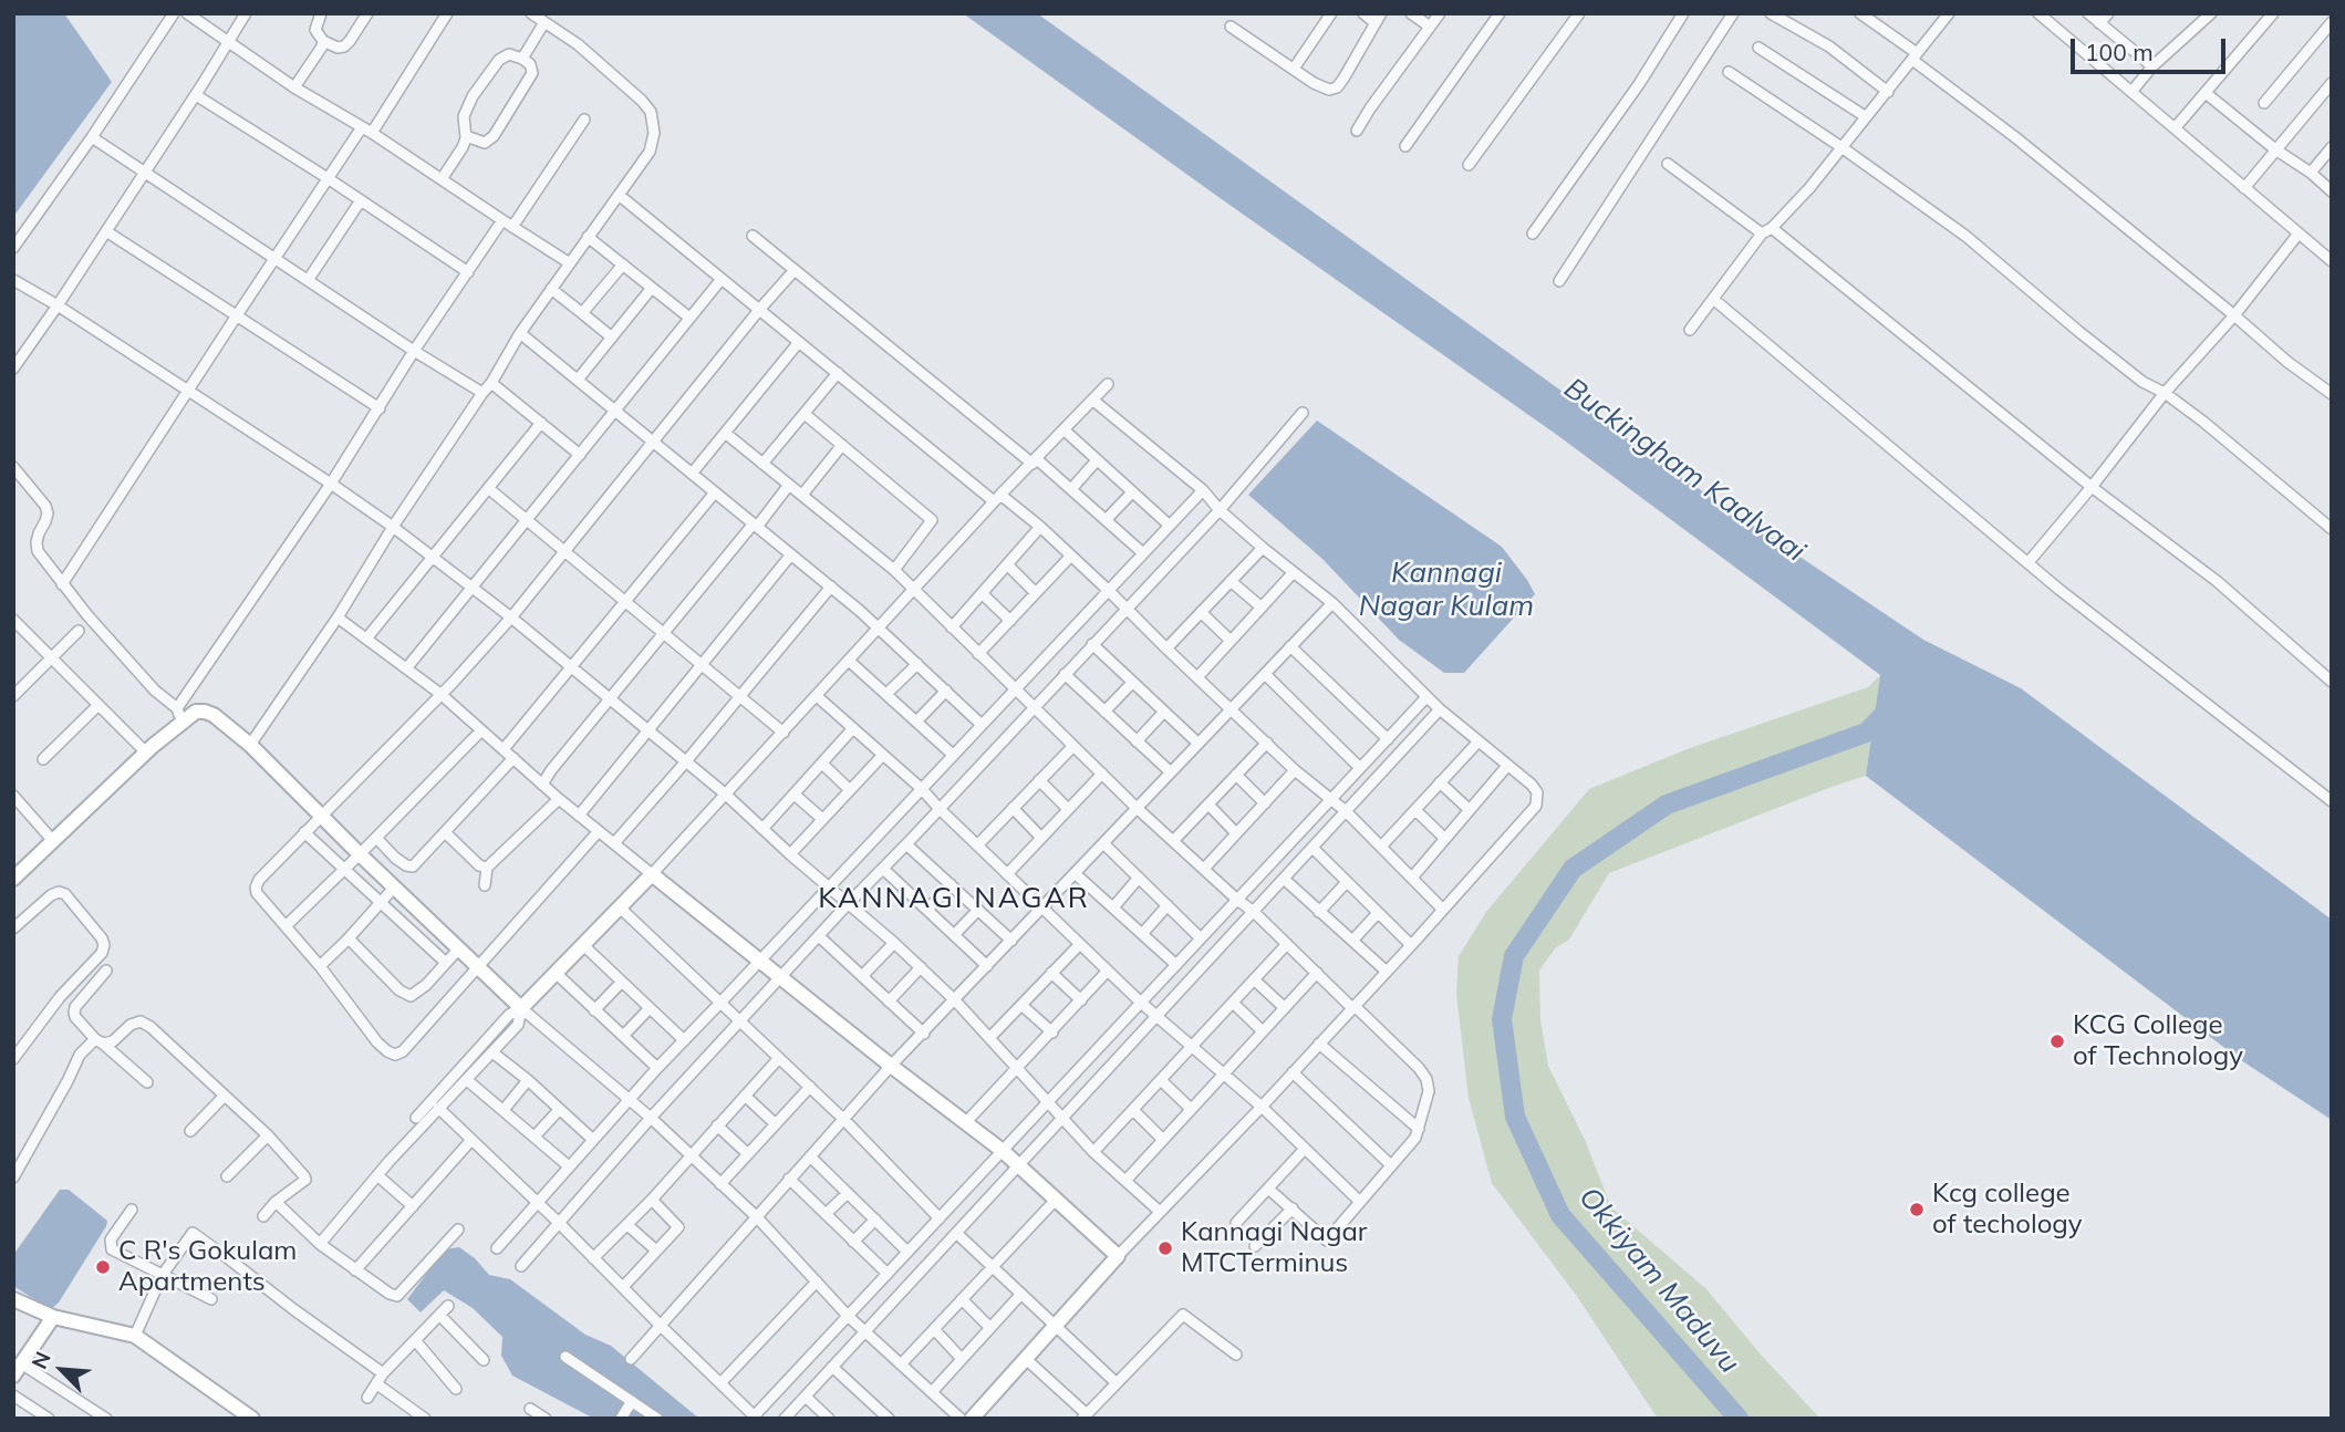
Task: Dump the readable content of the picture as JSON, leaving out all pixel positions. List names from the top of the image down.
{
  "districts": ["KANNAGI NAGAR"],
  "water": ["Buckingham Kaalvaai", "Kannagi Nagar Kulam", "Okkiyam Maduvu"],
  "places": [
    "KCG College of Technology",
    "Kcg college of techology",
    "Kannagi Nagar MTCTerminus",
    "C R's Gokulam Apartments"
  ],
  "scale_bar": "100 m",
  "north": "top left"
}
